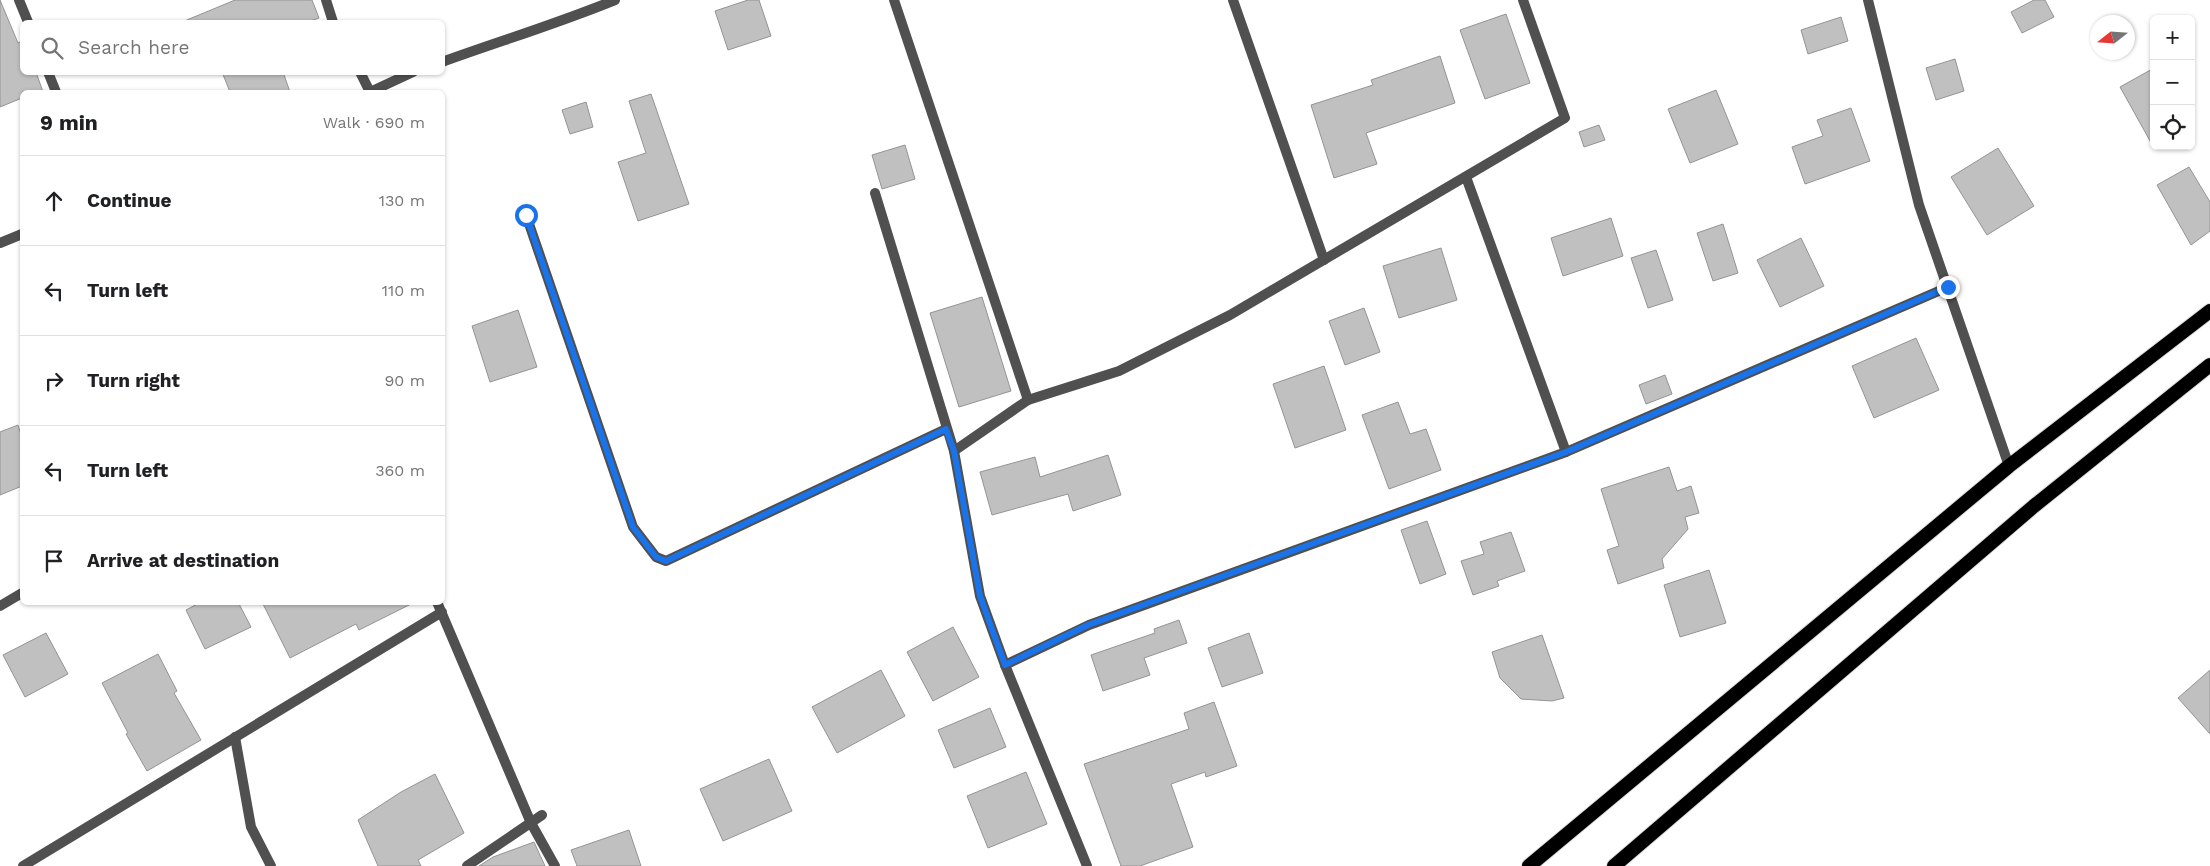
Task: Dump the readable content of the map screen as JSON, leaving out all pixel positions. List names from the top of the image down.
{
  "north": "left",
  "page": {
    "map_buttons": ["+", "−"],
    "search": "Search here",
    "heading": ["9 min", "Walk · 690 m"],
    "list": [
      ["Continue", "130 m"],
      ["Turn left", "110 m"],
      ["Turn right", "90 m"],
      ["Turn left", "360 m"],
      "Arrive at destination"
    ]
  }
}
